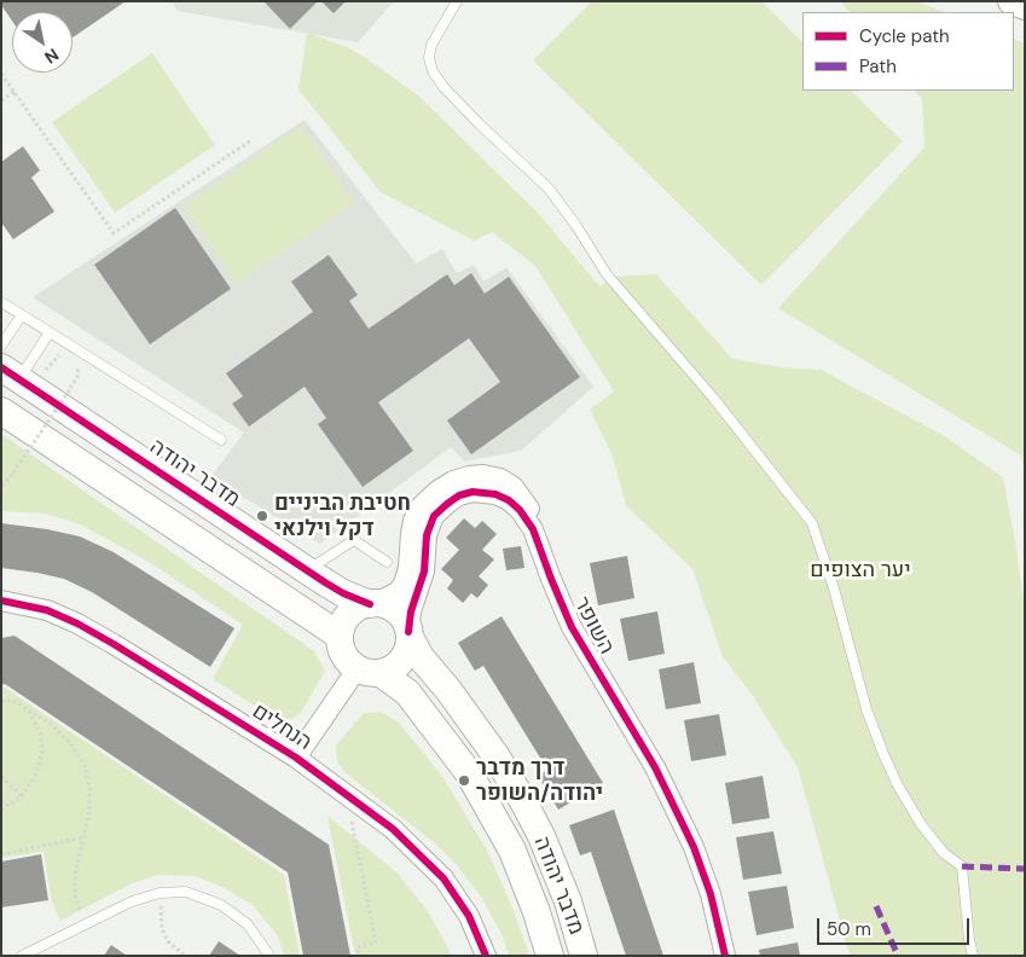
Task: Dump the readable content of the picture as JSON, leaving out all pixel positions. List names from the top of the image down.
{
  "streets": {
    "street": ["מדבר יהודה", "השופר", "הנחלים"]
  },
  "crossings": [
    ["מדבר יהודה", "השופר"]
  ],
  "parks": ["יער הצופים"],
  "places": ["חטיבת הביניים דקל וילנאי", "דרך מדבר יהודה/השופר"],
  "legend": ["Cycle path", "Path"],
  "scale_bar": "50 m",
  "north": "bottom right"
}
